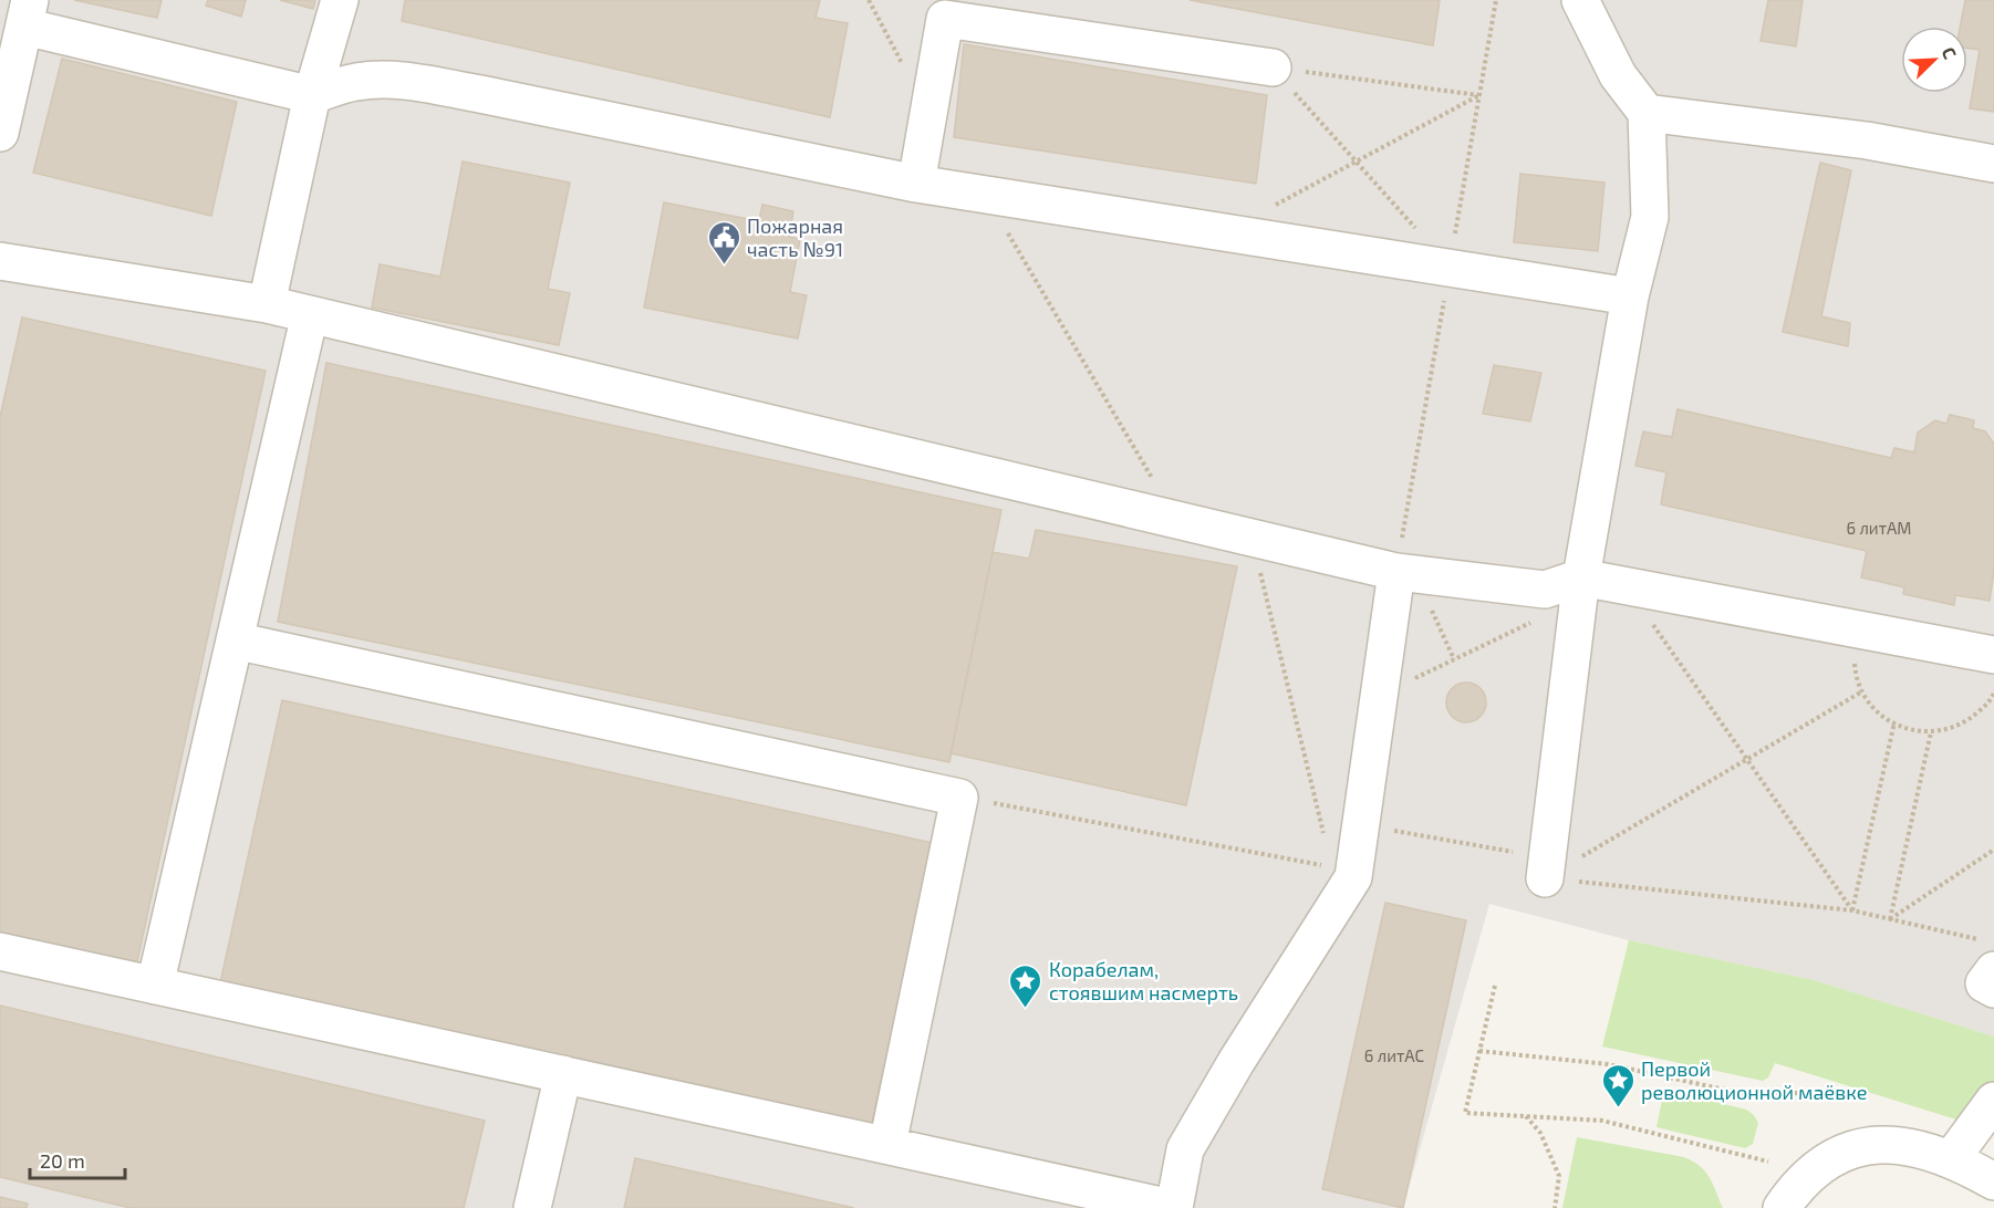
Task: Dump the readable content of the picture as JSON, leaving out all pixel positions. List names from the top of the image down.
{
  "places": {
    "public building": ["Пожарная часть №91"],
    "place": ["Корабелам, стоявшим насмерть", "Первой революционной маёвке"]
  },
  "house_numbers": ["6 литАМ", "6 литАС"],
  "scale_bar": "20 m",
  "north": "top right"
}
